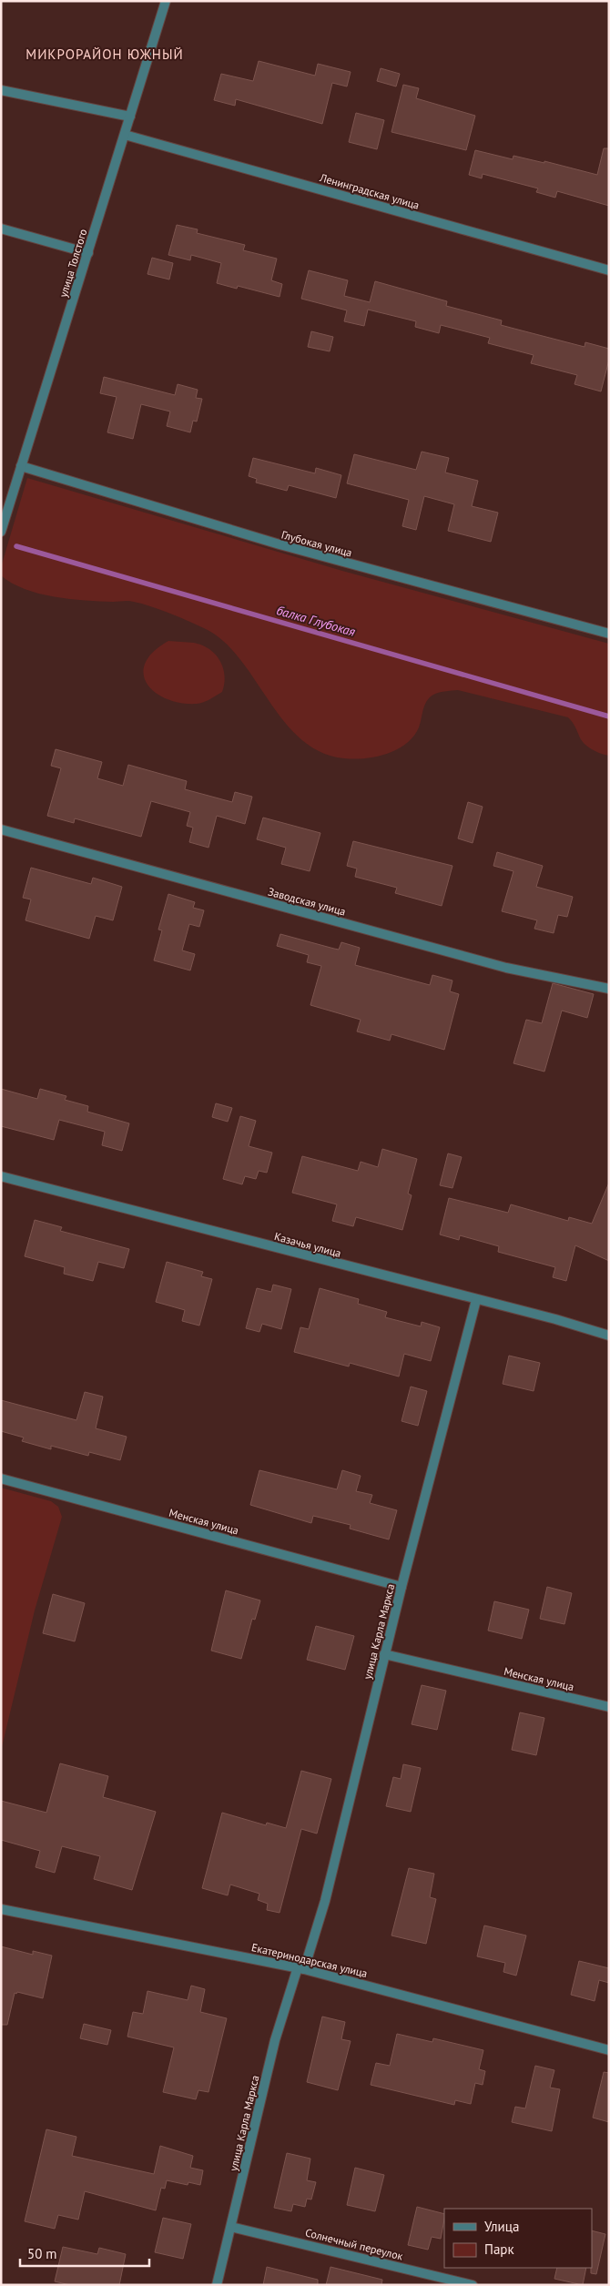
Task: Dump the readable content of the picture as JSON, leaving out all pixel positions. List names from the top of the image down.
{
  "streets": {
    "street": [
      "Ленинградская улица",
      "улица Толстого",
      "Глубокая улица",
      "Заводская улица",
      "Казачья улица",
      "Менская улица",
      "улица Карла Маркса",
      "Екатеринодарская улица",
      "Солнечный переулок"
    ]
  },
  "crossings": [
    ["Ленинградская улица", "улица Толстого"],
    ["улица Толстого", "Глубокая улица"],
    ["Казачья улица", "улица Карла Маркса"],
    ["Менская улица", "улица Карла Маркса"],
    ["улица Карла Маркса", "Екатеринодарская улица"],
    ["улица Карла Маркса", "Солнечный переулок"]
  ],
  "districts": ["МИКРОРАЙОН ЮЖНЫЙ"],
  "water": ["балка Глубокая"],
  "legend": ["Улица", "Парк"],
  "scale_bar": "50 m"
}
